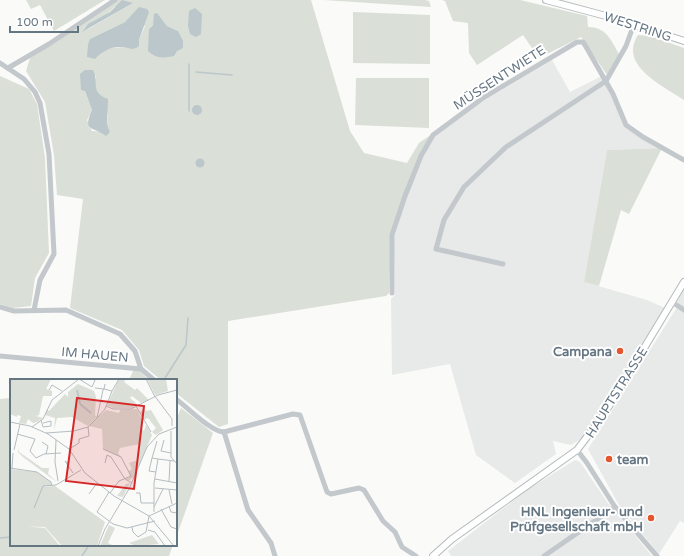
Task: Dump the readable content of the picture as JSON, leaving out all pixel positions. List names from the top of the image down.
{
  "streets": {
    "main road": ["WESTRING", "HAUPTSTRASSE"],
    "street": ["MÜSSENTWIETE", "IM HAUEN"]
  },
  "places": ["Campana", "team", "HNL Ingenieur- und Prüfgesellschaft mbH"],
  "scale_bar": "100 m"
}
